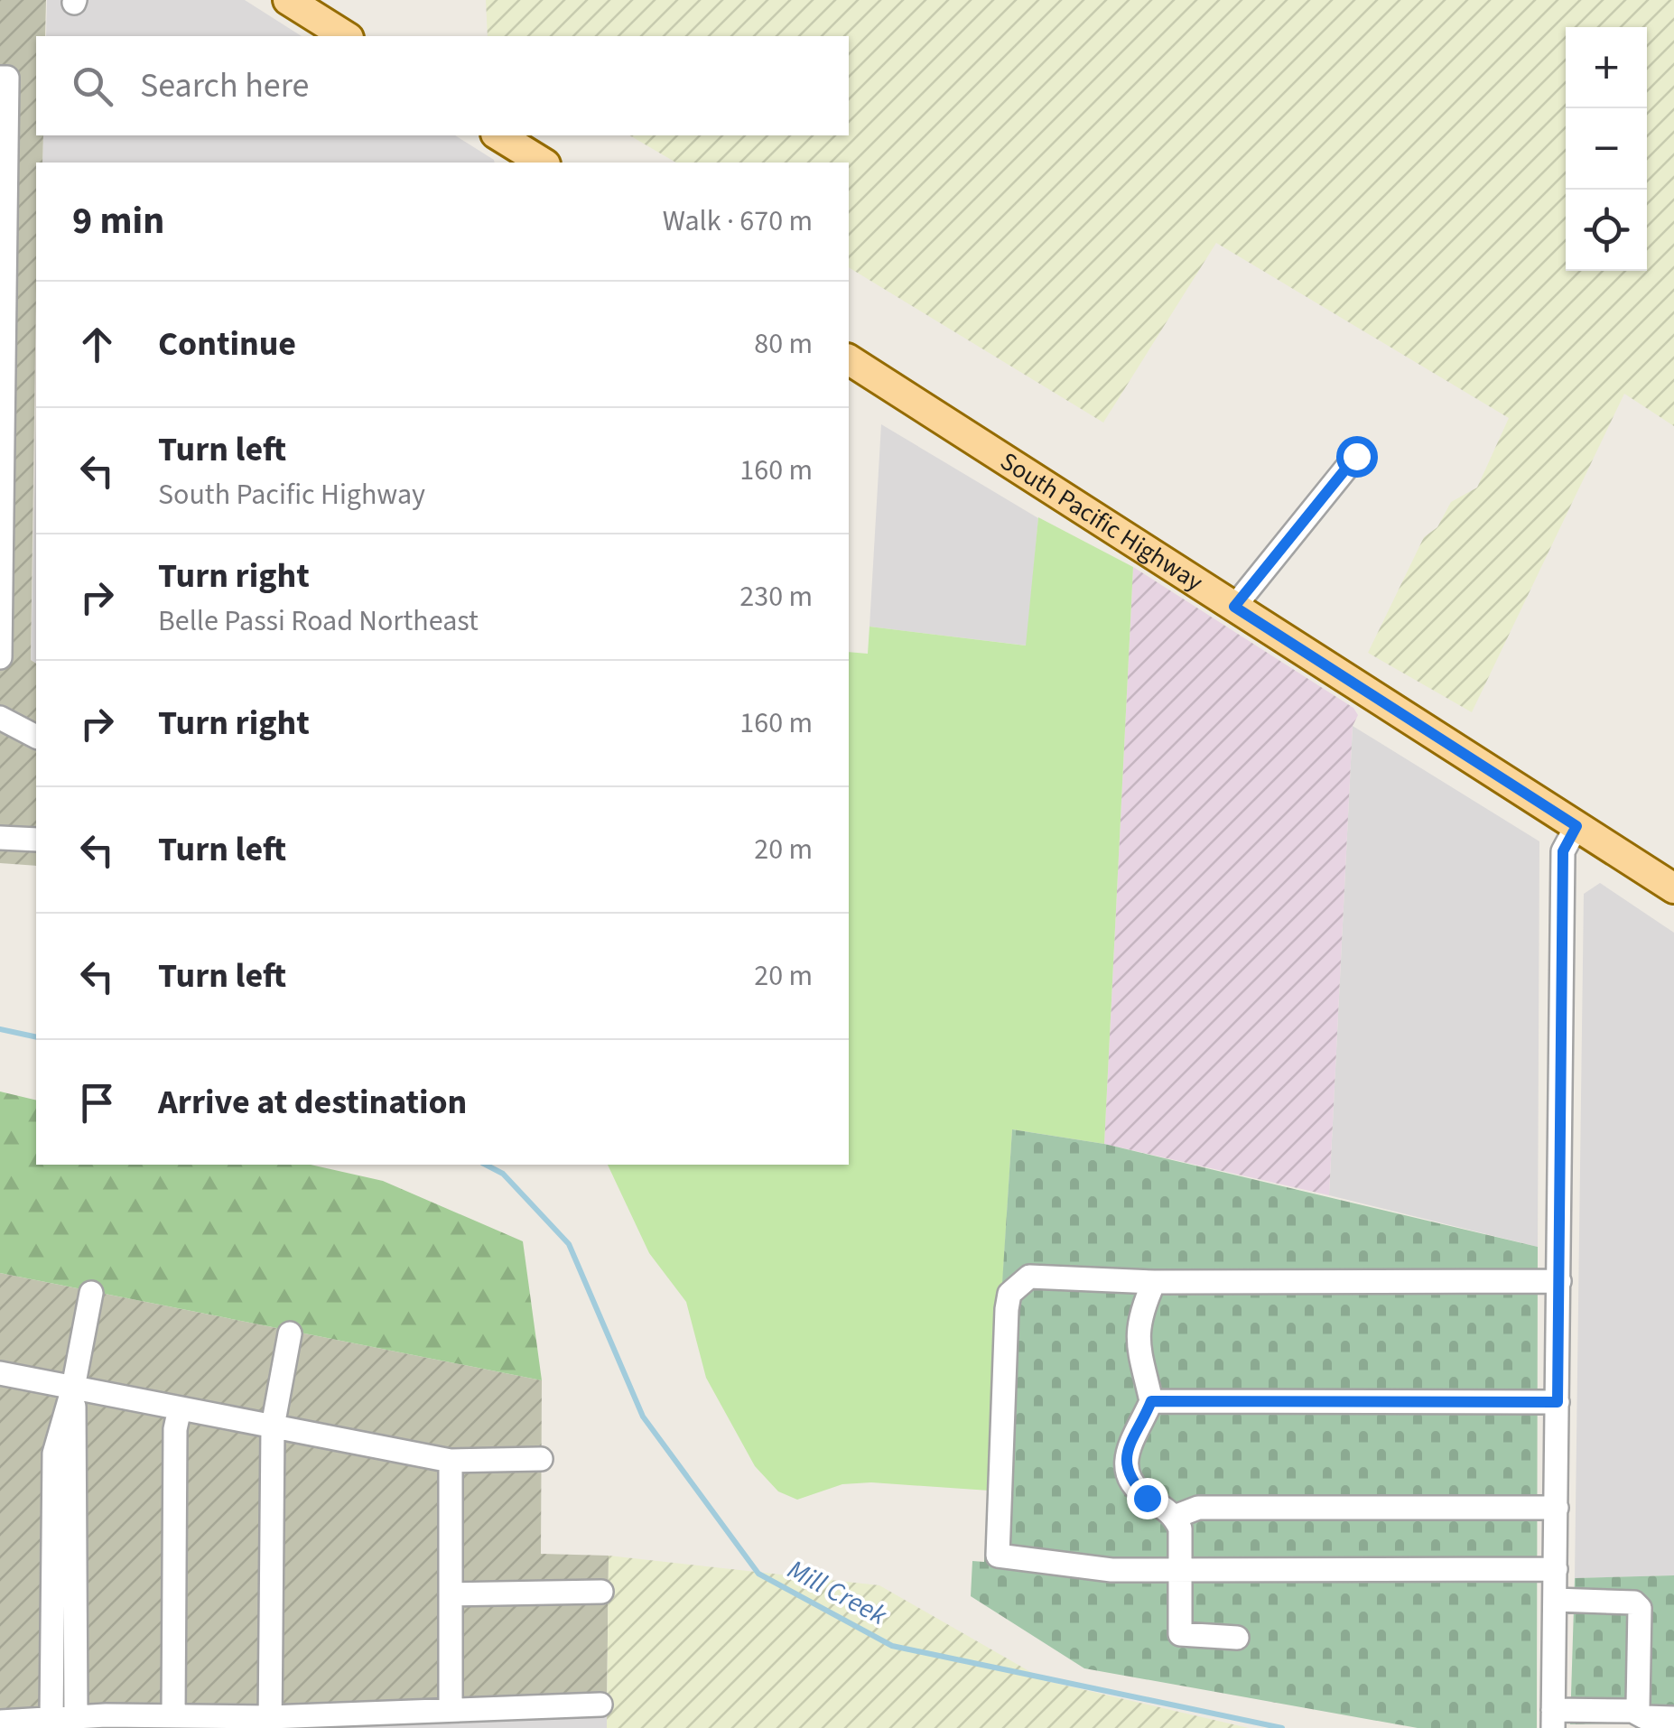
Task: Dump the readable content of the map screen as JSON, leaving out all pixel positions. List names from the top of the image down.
{
  "streets": {
    "main road": ["South Pacific Highway"]
  },
  "water": ["Mill Creek"],
  "page": {
    "map_buttons": ["+", "−"],
    "search": "Search here",
    "heading": ["9 min", "Walk · 670 m"],
    "list": [
      ["Continue", "80 m"],
      ["Turn left", "South Pacific Highway", "160 m"],
      ["Turn right", "Belle Passi Road Northeast", "230 m"],
      ["Turn right", "160 m"],
      ["Turn left", "20 m"],
      ["Turn left", "20 m"],
      "Arrive at destination"
    ]
  }
}
